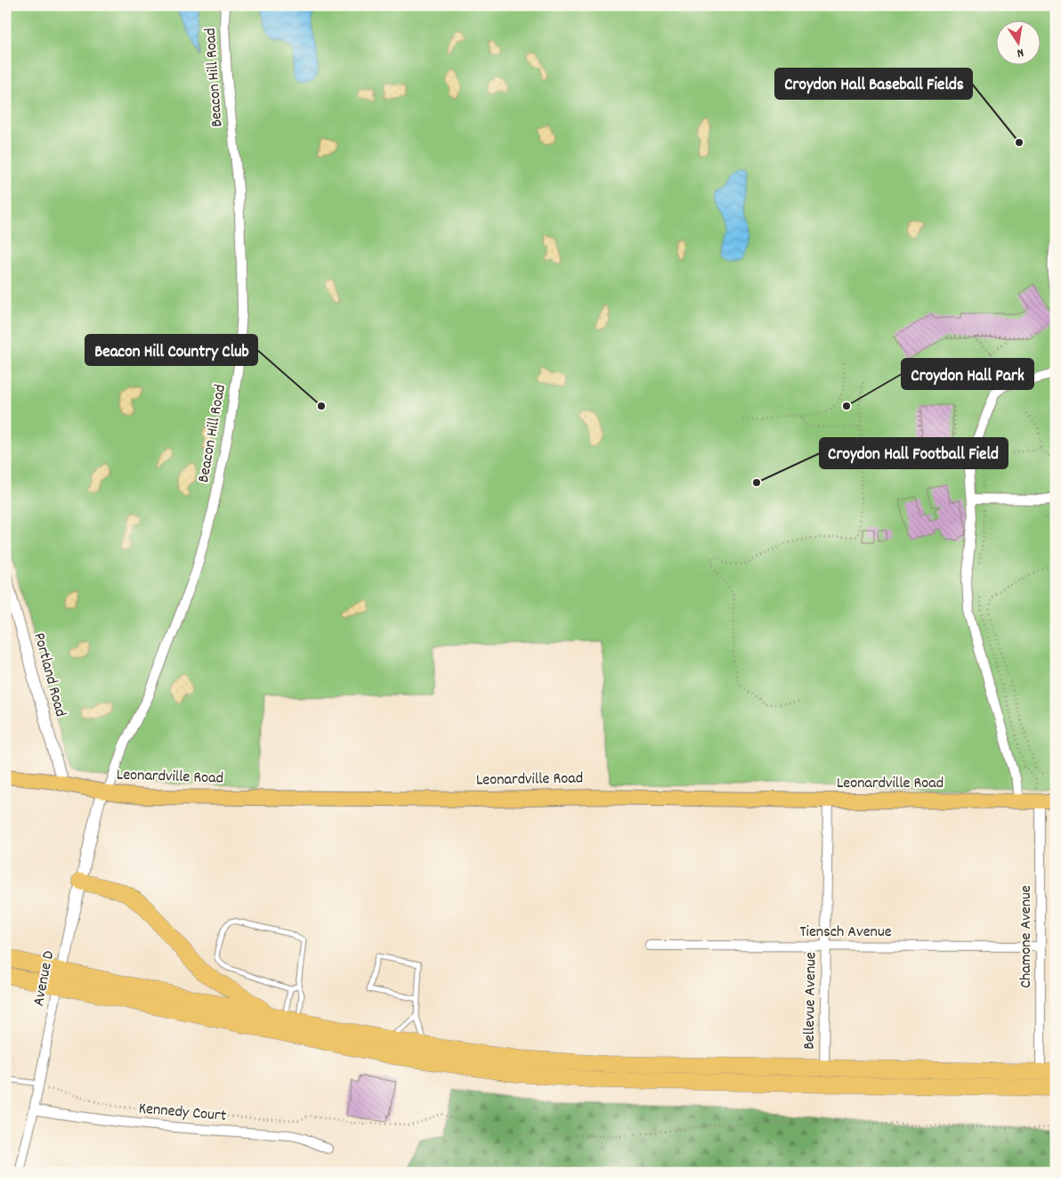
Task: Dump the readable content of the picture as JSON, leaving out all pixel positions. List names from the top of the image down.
{
  "streets": {
    "main road": ["Leonardville Road"],
    "street": [
      "Beacon Hill Road",
      "Portland Road",
      "Tiensch Avenue",
      "Chamone Avenue",
      "Avenue D",
      "Bellevue Avenue",
      "Kennedy Court"
    ]
  },
  "crossings": [
    ["Beacon Hill Road", "Leonardville Road"],
    ["Beacon Hill Road", "Avenue D"],
    ["Portland Road", "Leonardville Road"],
    ["Leonardville Road", "Chamone Avenue"],
    ["Leonardville Road", "Avenue D"],
    ["Leonardville Road", "Bellevue Avenue"],
    ["Tiensch Avenue", "Chamone Avenue"],
    ["Tiensch Avenue", "Bellevue Avenue"],
    ["Avenue D", "Kennedy Court"]
  ],
  "places": [
    "Croydon Hall Baseball Fields",
    "Beacon Hill Country Club",
    "Croydon Hall Park",
    "Croydon Hall Football Field"
  ],
  "north": "bottom"
}
